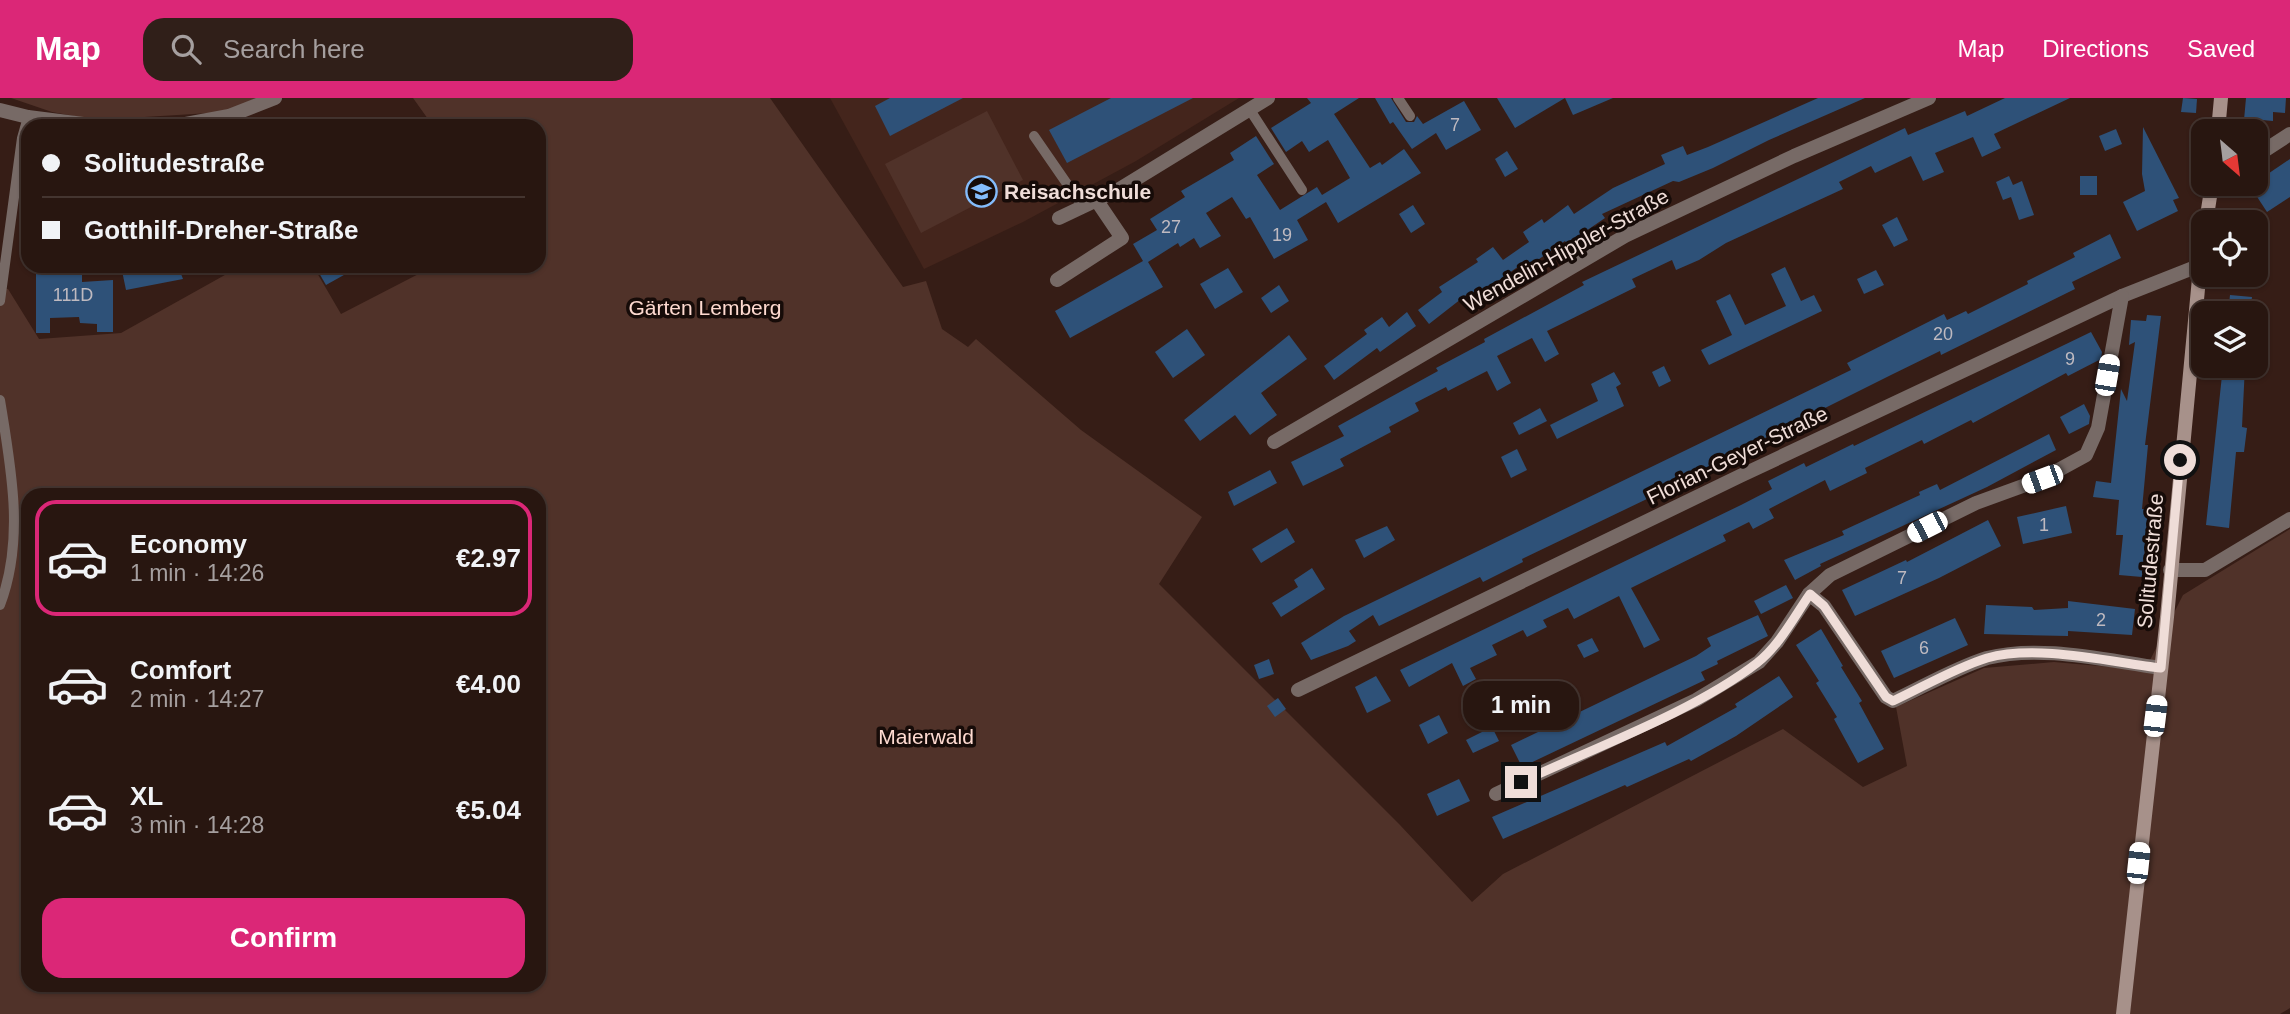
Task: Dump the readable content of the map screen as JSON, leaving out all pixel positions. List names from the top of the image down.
{
  "streets": {
    "main road": ["Solitudestraße"],
    "street": ["Wendelin-Hippler-Straße", "Florian-Geyer-Straße"]
  },
  "parks": ["Gärten Lemberg", "Maierwald"],
  "places": {
    "school or university": ["Reisachschule"]
  },
  "house_numbers": [
    "7",
    "27",
    "19",
    "111D",
    "20",
    "9",
    "1",
    "7",
    "2",
    "6"
  ],
  "north": "bottom right",
  "page": {
    "header": "Map",
    "search": "Search here",
    "nav": ["Map", "Directions", "Saved"],
    "banner": ["Solitudestraße", "Gotthilf-Dreher-Straße"],
    "list": [
      {
        "name": "Economy",
        "note": "1 min · 14:26",
        "value": "€2.97"
      },
      {
        "name": "Comfort",
        "note": "2 min · 14:27",
        "value": "€4.00"
      },
      {
        "name": "XL",
        "note": "3 min · 14:28",
        "value": "€5.04"
      }
    ],
    "bubble": "1 min",
    "buttons": "Confirm"
  }
}
